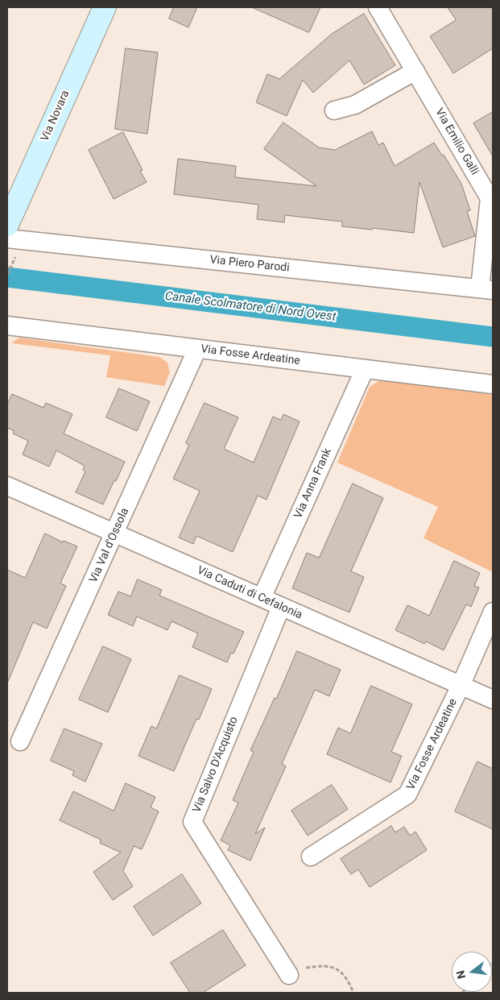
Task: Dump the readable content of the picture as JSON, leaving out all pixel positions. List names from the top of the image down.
{
  "streets": {
    "street": [
      "Via Novara",
      "Via Emilio Galli",
      "Via Piero Parodi",
      "Via Fosse Ardeatine",
      "Via Anna Frank",
      "Via Val d'Ossola",
      "Via Caduti di Cefalonia",
      "Via Salvo D'Acquisto"
    ]
  },
  "crossings": [
    ["Via Emilio Galli", "Via Piero Parodi"],
    ["Via Fosse Ardeatine", "Via Anna Frank"],
    ["Via Fosse Ardeatine", "Via Val d'Ossola"],
    ["Via Fosse Ardeatine", "Via Caduti di Cefalonia"],
    ["Via Anna Frank", "Via Caduti di Cefalonia"],
    ["Via Val d'Ossola", "Via Caduti di Cefalonia"],
    ["Via Caduti di Cefalonia", "Via Salvo D'Acquisto"]
  ],
  "water": ["Canale Scolmatore di Nord Ovest"],
  "north": "left"
}
